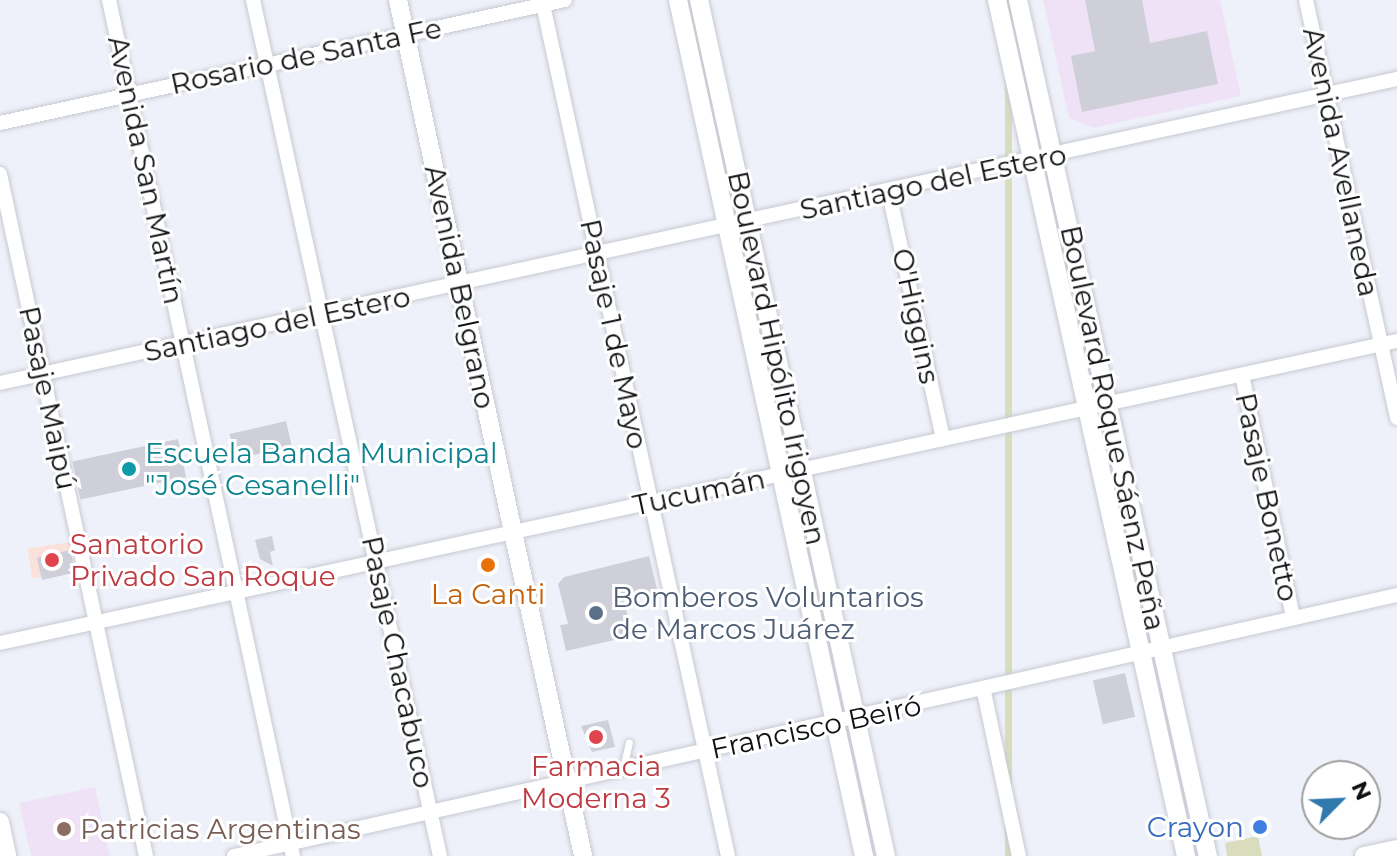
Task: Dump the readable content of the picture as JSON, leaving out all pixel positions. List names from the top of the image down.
{
  "streets": {
    "street": [
      "Rosario de Santa Fe",
      "Avenida Avellaneda",
      "Avenida San Martín",
      "Santiago del Estero",
      "Avenida Belgrano",
      "O'Higgins",
      "Pasaje 1 de Mayo",
      "Boulevard Hipólito Irigoyen",
      "Pasaje Maipú",
      "Boulevard Roque Sáenz Peña",
      "Tucumán",
      "Pasaje Bonetto",
      "Pasaje Chacabuco",
      "Francisco Beiró"
    ]
  },
  "crossings": [
    ["Rosario de Santa Fe", "Avenida San Martín"],
    ["Rosario de Santa Fe", "Avenida Belgrano"],
    ["Rosario de Santa Fe", "Pasaje 1 de Mayo"],
    ["Rosario de Santa Fe", "Pasaje Chacabuco"],
    ["Avenida Avellaneda", "Santiago del Estero"],
    ["Avenida Avellaneda", "Tucumán"],
    ["Avenida San Martín", "Santiago del Estero"],
    ["Avenida San Martín", "Tucumán"],
    ["Avenida San Martín", "Francisco Beiró"],
    ["Santiago del Estero", "Avenida Belgrano"],
    ["Santiago del Estero", "O'Higgins"],
    ["Santiago del Estero", "Pasaje 1 de Mayo"],
    ["Santiago del Estero", "Boulevard Hipólito Irigoyen"],
    ["Santiago del Estero", "Pasaje Maipú"],
    ["Santiago del Estero", "Boulevard Roque Sáenz Peña"],
    ["Santiago del Estero", "Pasaje Chacabuco"],
    ["Avenida Belgrano", "Tucumán"],
    ["Avenida Belgrano", "Francisco Beiró"],
    ["O'Higgins", "Tucumán"],
    ["Pasaje 1 de Mayo", "Tucumán"],
    ["Pasaje 1 de Mayo", "Francisco Beiró"],
    ["Boulevard Hipólito Irigoyen", "Tucumán"],
    ["Boulevard Hipólito Irigoyen", "Francisco Beiró"],
    ["Pasaje Maipú", "Tucumán"],
    ["Boulevard Roque Sáenz Peña", "Tucumán"],
    ["Boulevard Roque Sáenz Peña", "Francisco Beiró"],
    ["Tucumán", "Pasaje Bonetto"],
    ["Tucumán", "Pasaje Chacabuco"],
    ["Pasaje Bonetto", "Francisco Beiró"],
    ["Pasaje Chacabuco", "Francisco Beiró"]
  ],
  "places": [
    "Escuela Banda Municipal \"José Cesanelli\"",
    "Sanatorio Privado San Roque",
    "La Canti",
    "Bomberos Voluntarios de Marcos Juárez",
    "Farmacia Moderna 3",
    "Crayon",
    "Patricias Argentinas"
  ],
  "north": "top right"
}
